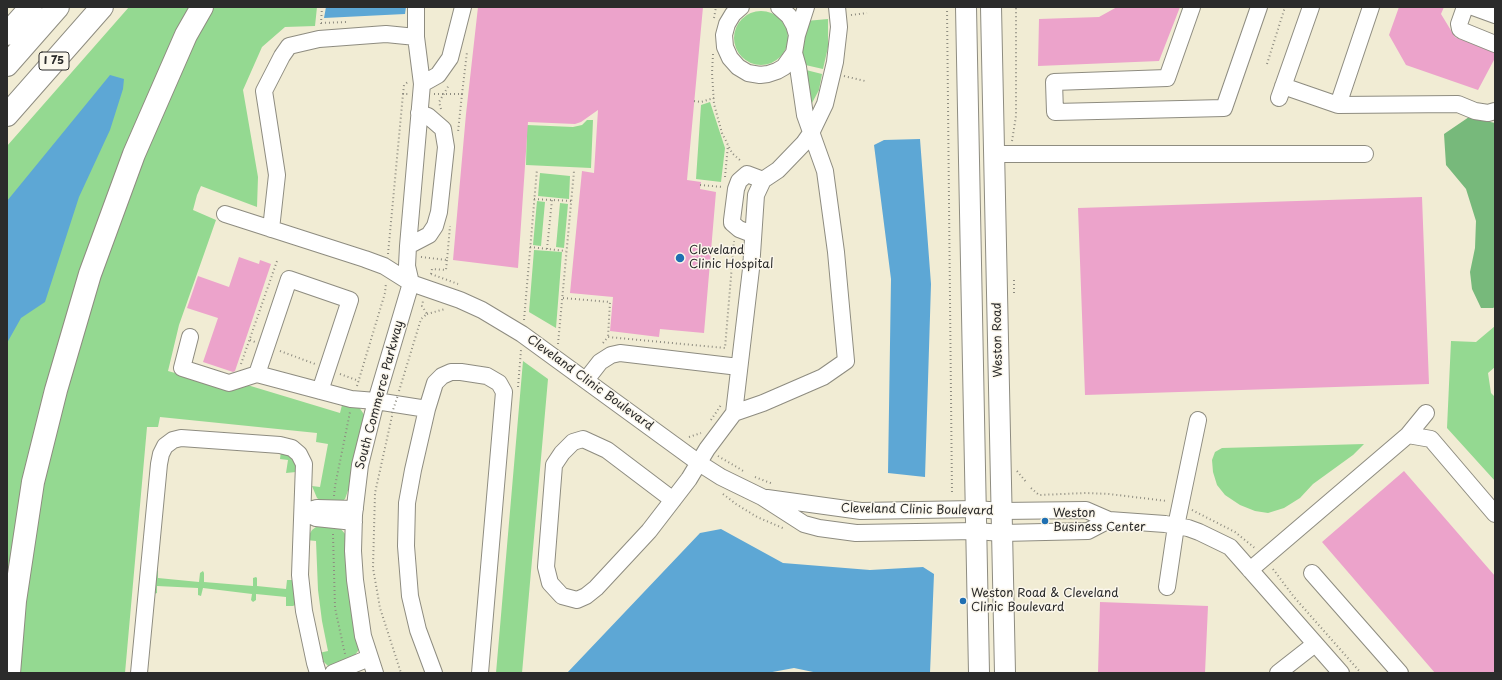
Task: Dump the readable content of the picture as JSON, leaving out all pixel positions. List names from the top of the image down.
{
  "streets": {
    "highway": ["I 75"],
    "main road": ["Weston Road"],
    "street": ["Cleveland Clinic Boulevard", "South Commerce Parkway"]
  },
  "crossings": [
    ["Weston Road", "Cleveland Clinic Boulevard"],
    ["Cleveland Clinic Boulevard", "South Commerce Parkway"]
  ],
  "places": ["Cleveland Clinic Hospital", "Weston Business Center", "Weston Road & Cleveland Clinic Boulevard"]
}
